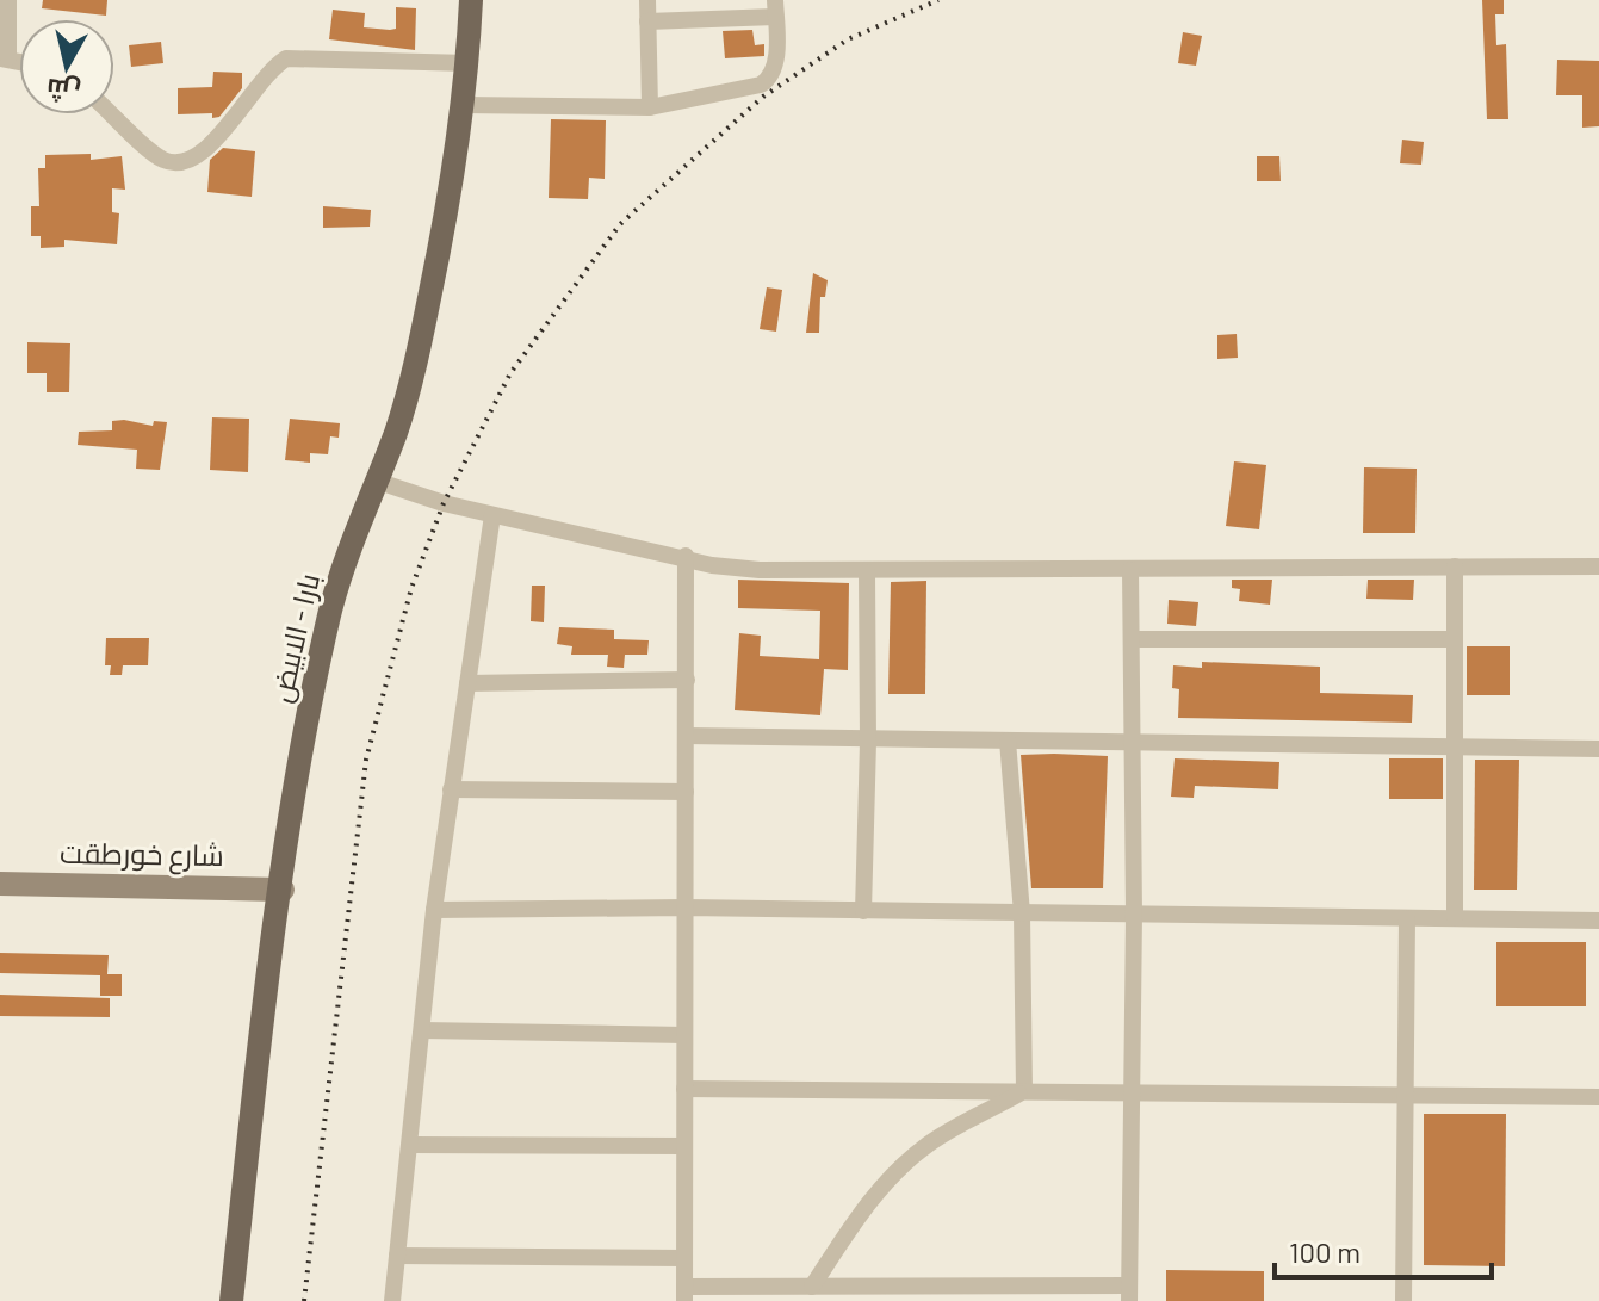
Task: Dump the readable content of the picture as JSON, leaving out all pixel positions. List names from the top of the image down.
{
  "streets": {
    "main road": ["بارا - الابيض"],
    "street": ["شارع خورطقت"]
  },
  "crossings": [
    ["بارا - الابيض", "شارع خورطقت"]
  ],
  "scale_bar": "100 m",
  "north": "bottom"
}
